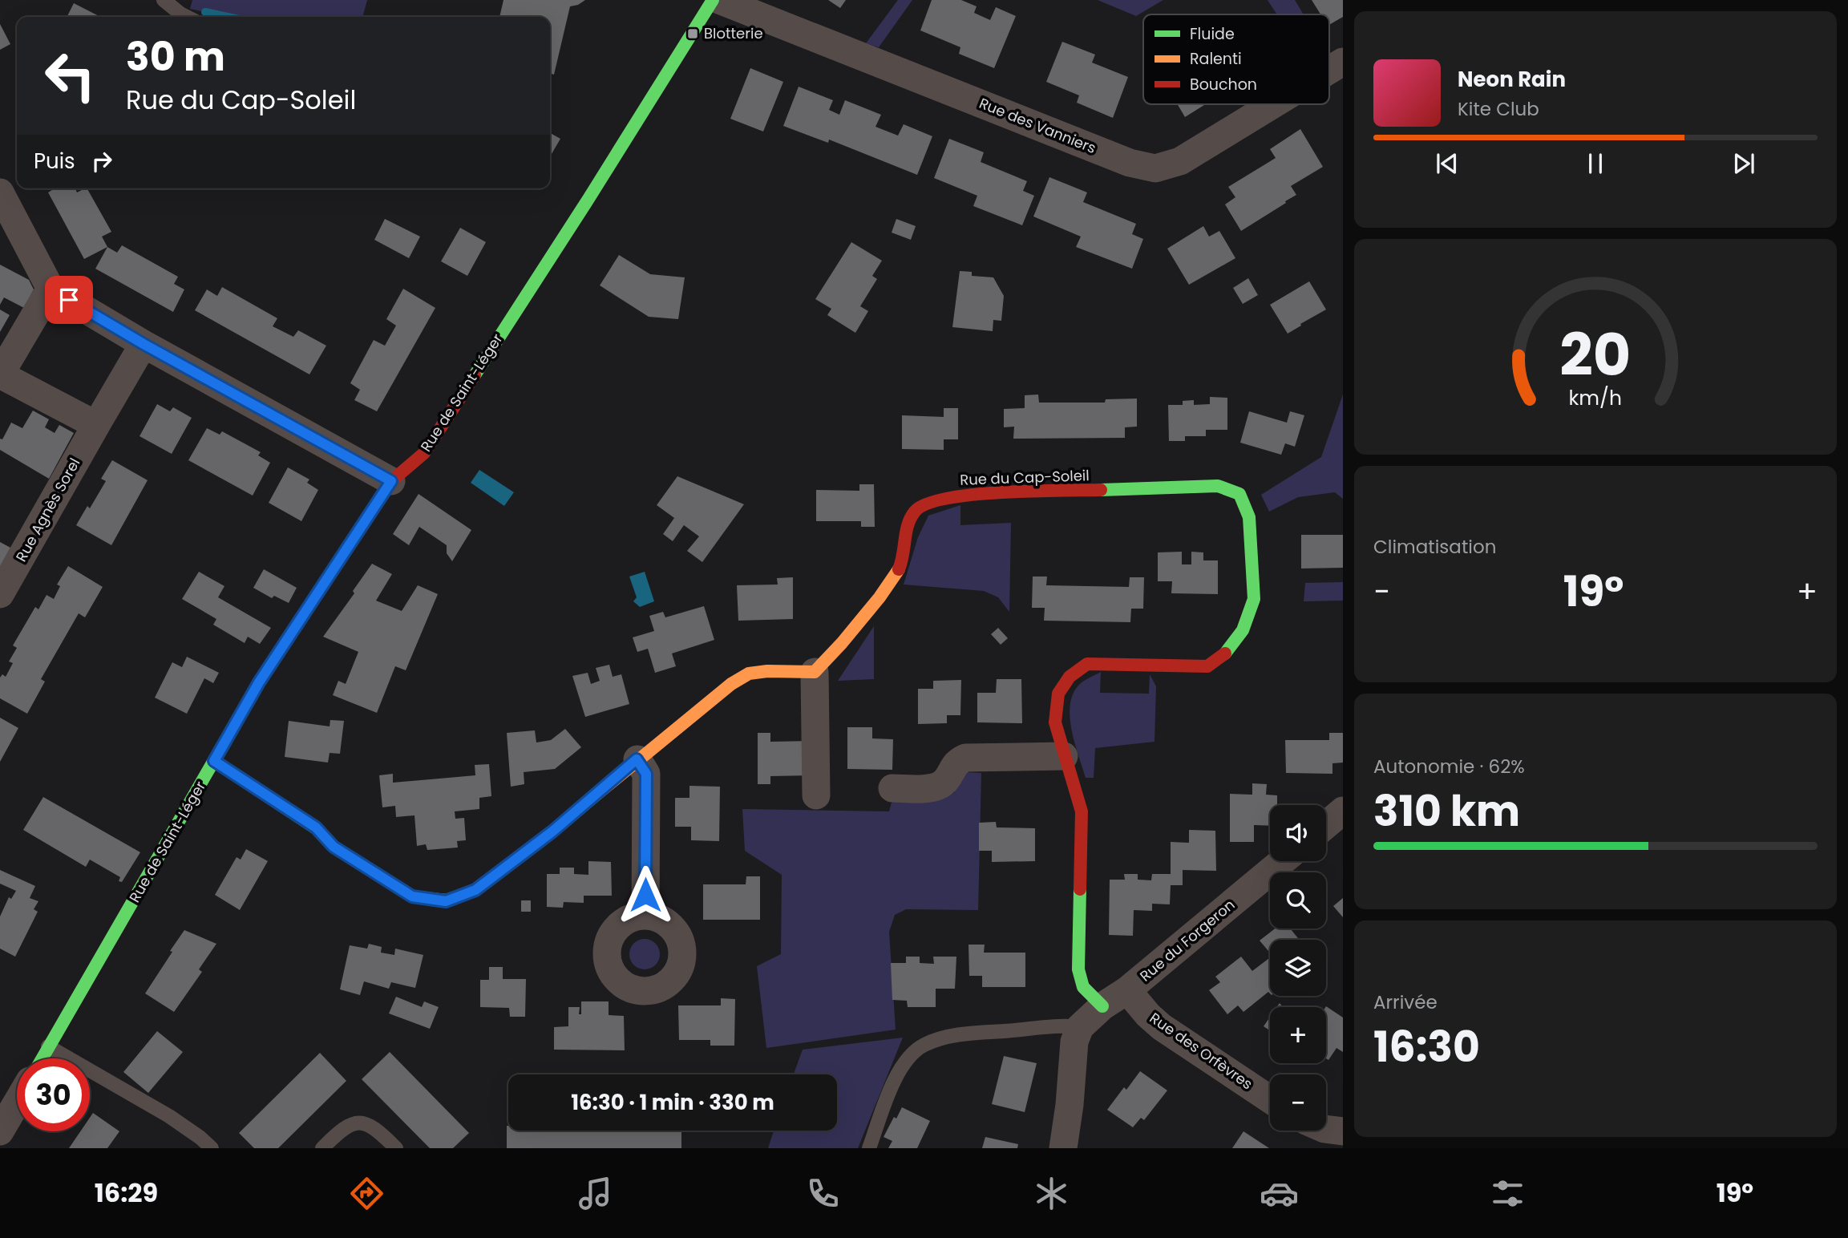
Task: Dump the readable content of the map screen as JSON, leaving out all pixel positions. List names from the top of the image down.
{
  "streets": {
    "street": [
      "Rue des Vanniers",
      "Rue de Saint-Léger",
      "Rue du Cap-Soleil",
      "Rue Agnès Sorel",
      "Rue du Forgeron",
      "Rue des Orfèvres"
    ]
  },
  "crossings": [
    ["Rue du Cap-Soleil", "Rue du Forgeron"],
    ["Rue du Forgeron", "Rue des Orfèvres"]
  ],
  "places": {
    "transit": ["Blotterie"]
  },
  "legend": ["Fluide", "Ralenti", "Bouchon"],
  "page": {
    "turn": ["30 m", "Rue du Cap-Soleil"],
    "song": ["Neon Rain", "Kite Club"],
    "then": "Puis",
    "tile": [
      "Climatisation",
      ["Autonomie · 62%", "310 km"],
      ["Arrivée", "16:30"]
    ],
    "heat": ["−", "19°", "+"],
    "map_buttons": ["+", "−"],
    "limit": "30",
    "trip": "16:30 · 1 min · 330 m",
    "tabs": ["16:29", "19°"],
    "gauge": ["20", "km/h"]
  }
}
